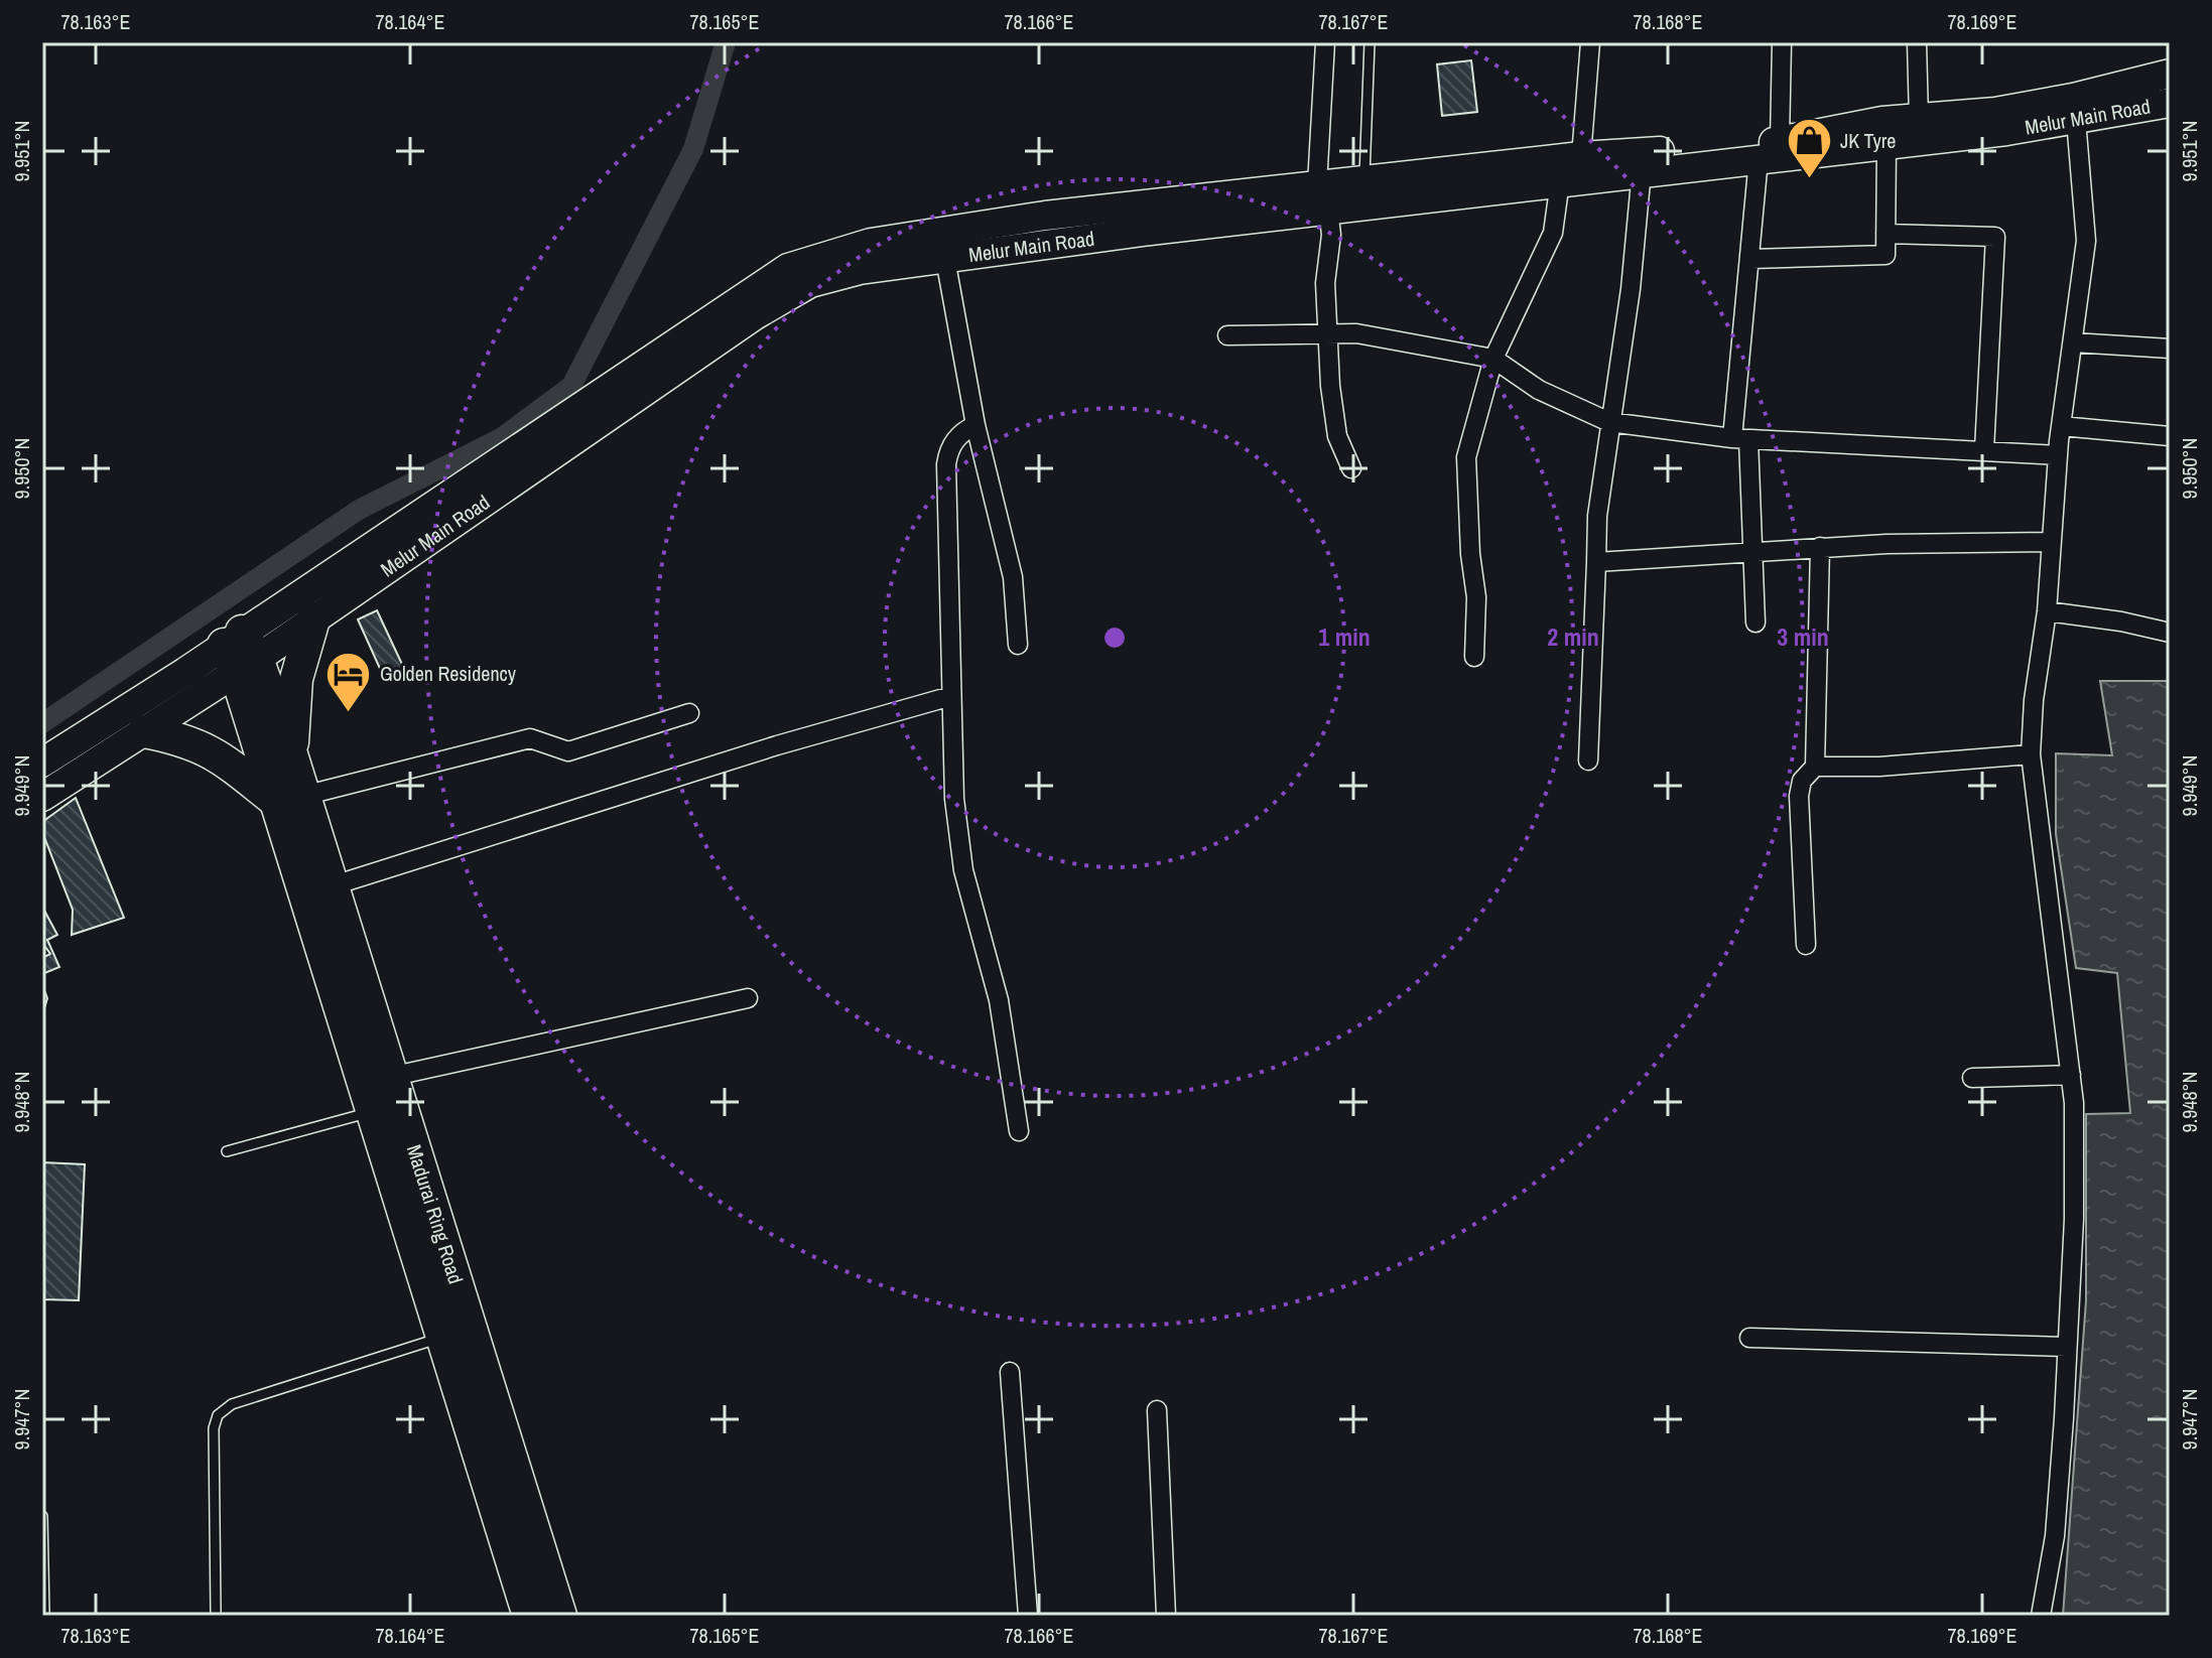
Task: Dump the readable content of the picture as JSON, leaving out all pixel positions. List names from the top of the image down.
{
  "streets": {
    "highway": ["Madurai Ring Road"],
    "main road": ["Melur Main Road"]
  },
  "crossings": [
    ["Melur Main Road", "Madurai Ring Road"]
  ],
  "places": {
    "shop": ["JK Tyre"],
    "hotel": ["Golden Residency"]
  },
  "coordinates": [
    "78.163°E",
    "78.164°E",
    "78.165°E",
    "78.166°E",
    "78.167°E",
    "78.168°E",
    "78.169°E",
    "9.951°N",
    "9.950°N",
    "9.949°N",
    "9.948°N",
    "9.947°N"
  ],
  "rings": ["1 min", "2 min", "3 min"]
}
